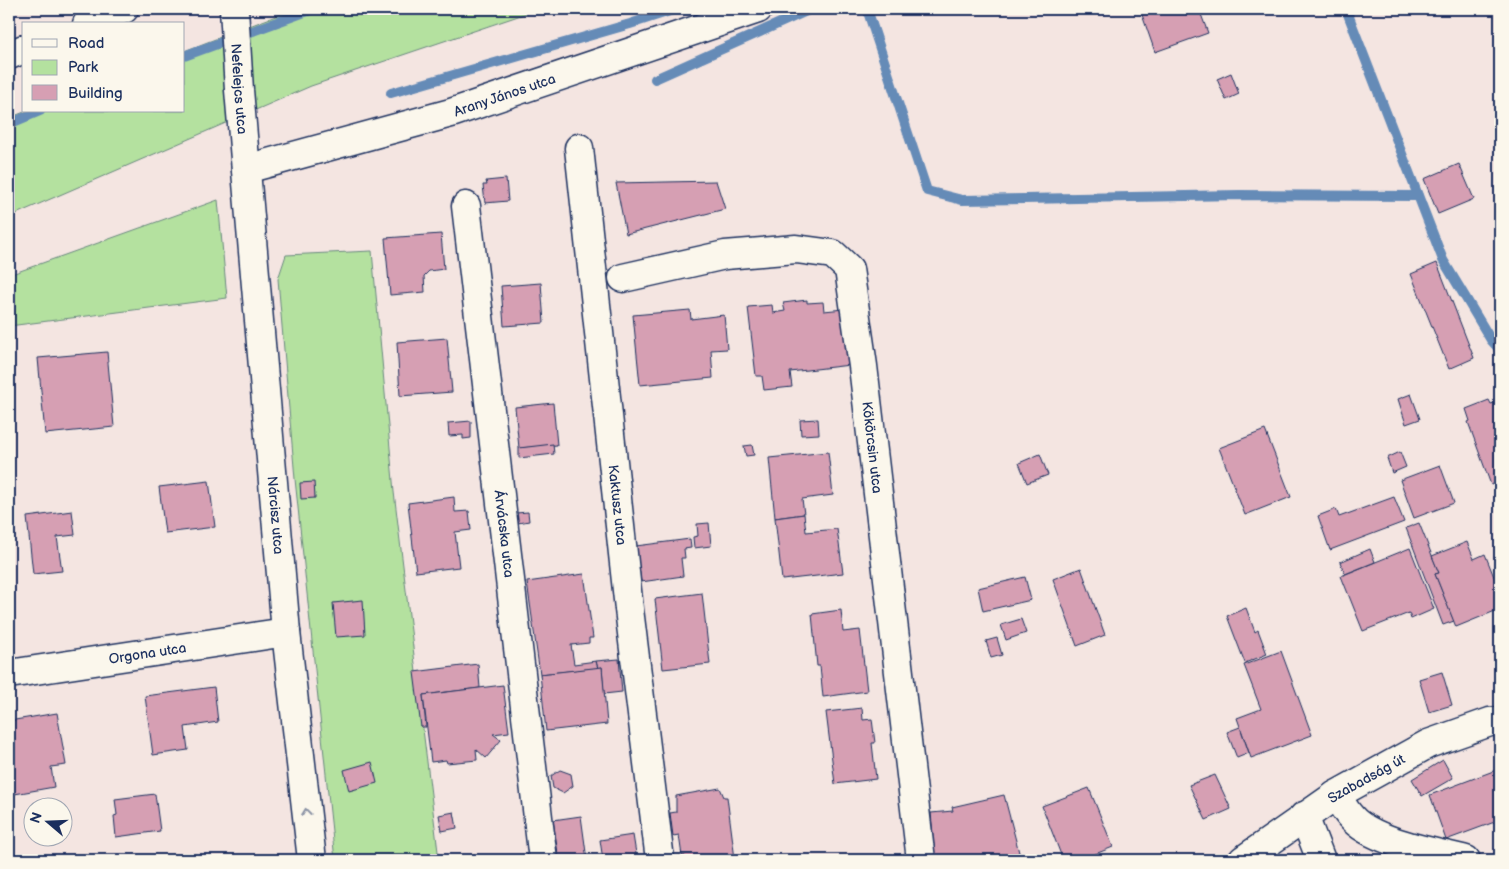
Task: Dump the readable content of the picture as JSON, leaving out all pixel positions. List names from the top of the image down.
{
  "streets": {
    "main road": [
      "Nefelejcs utca",
      "Arany János utca",
      "Kökörcsin utca",
      "Kaktusz utca",
      "Nárcisz utca",
      "Árvácska utca",
      "Orgona utca",
      "Szabadság út"
    ]
  },
  "crossings": [
    ["Nefelejcs utca", "Arany János utca"],
    ["Nefelejcs utca", "Nárcisz utca"],
    ["Arany János utca", "Nárcisz utca"],
    ["Nárcisz utca", "Orgona utca"]
  ],
  "legend": ["Road", "Park", "Building"],
  "north": "left"
}
